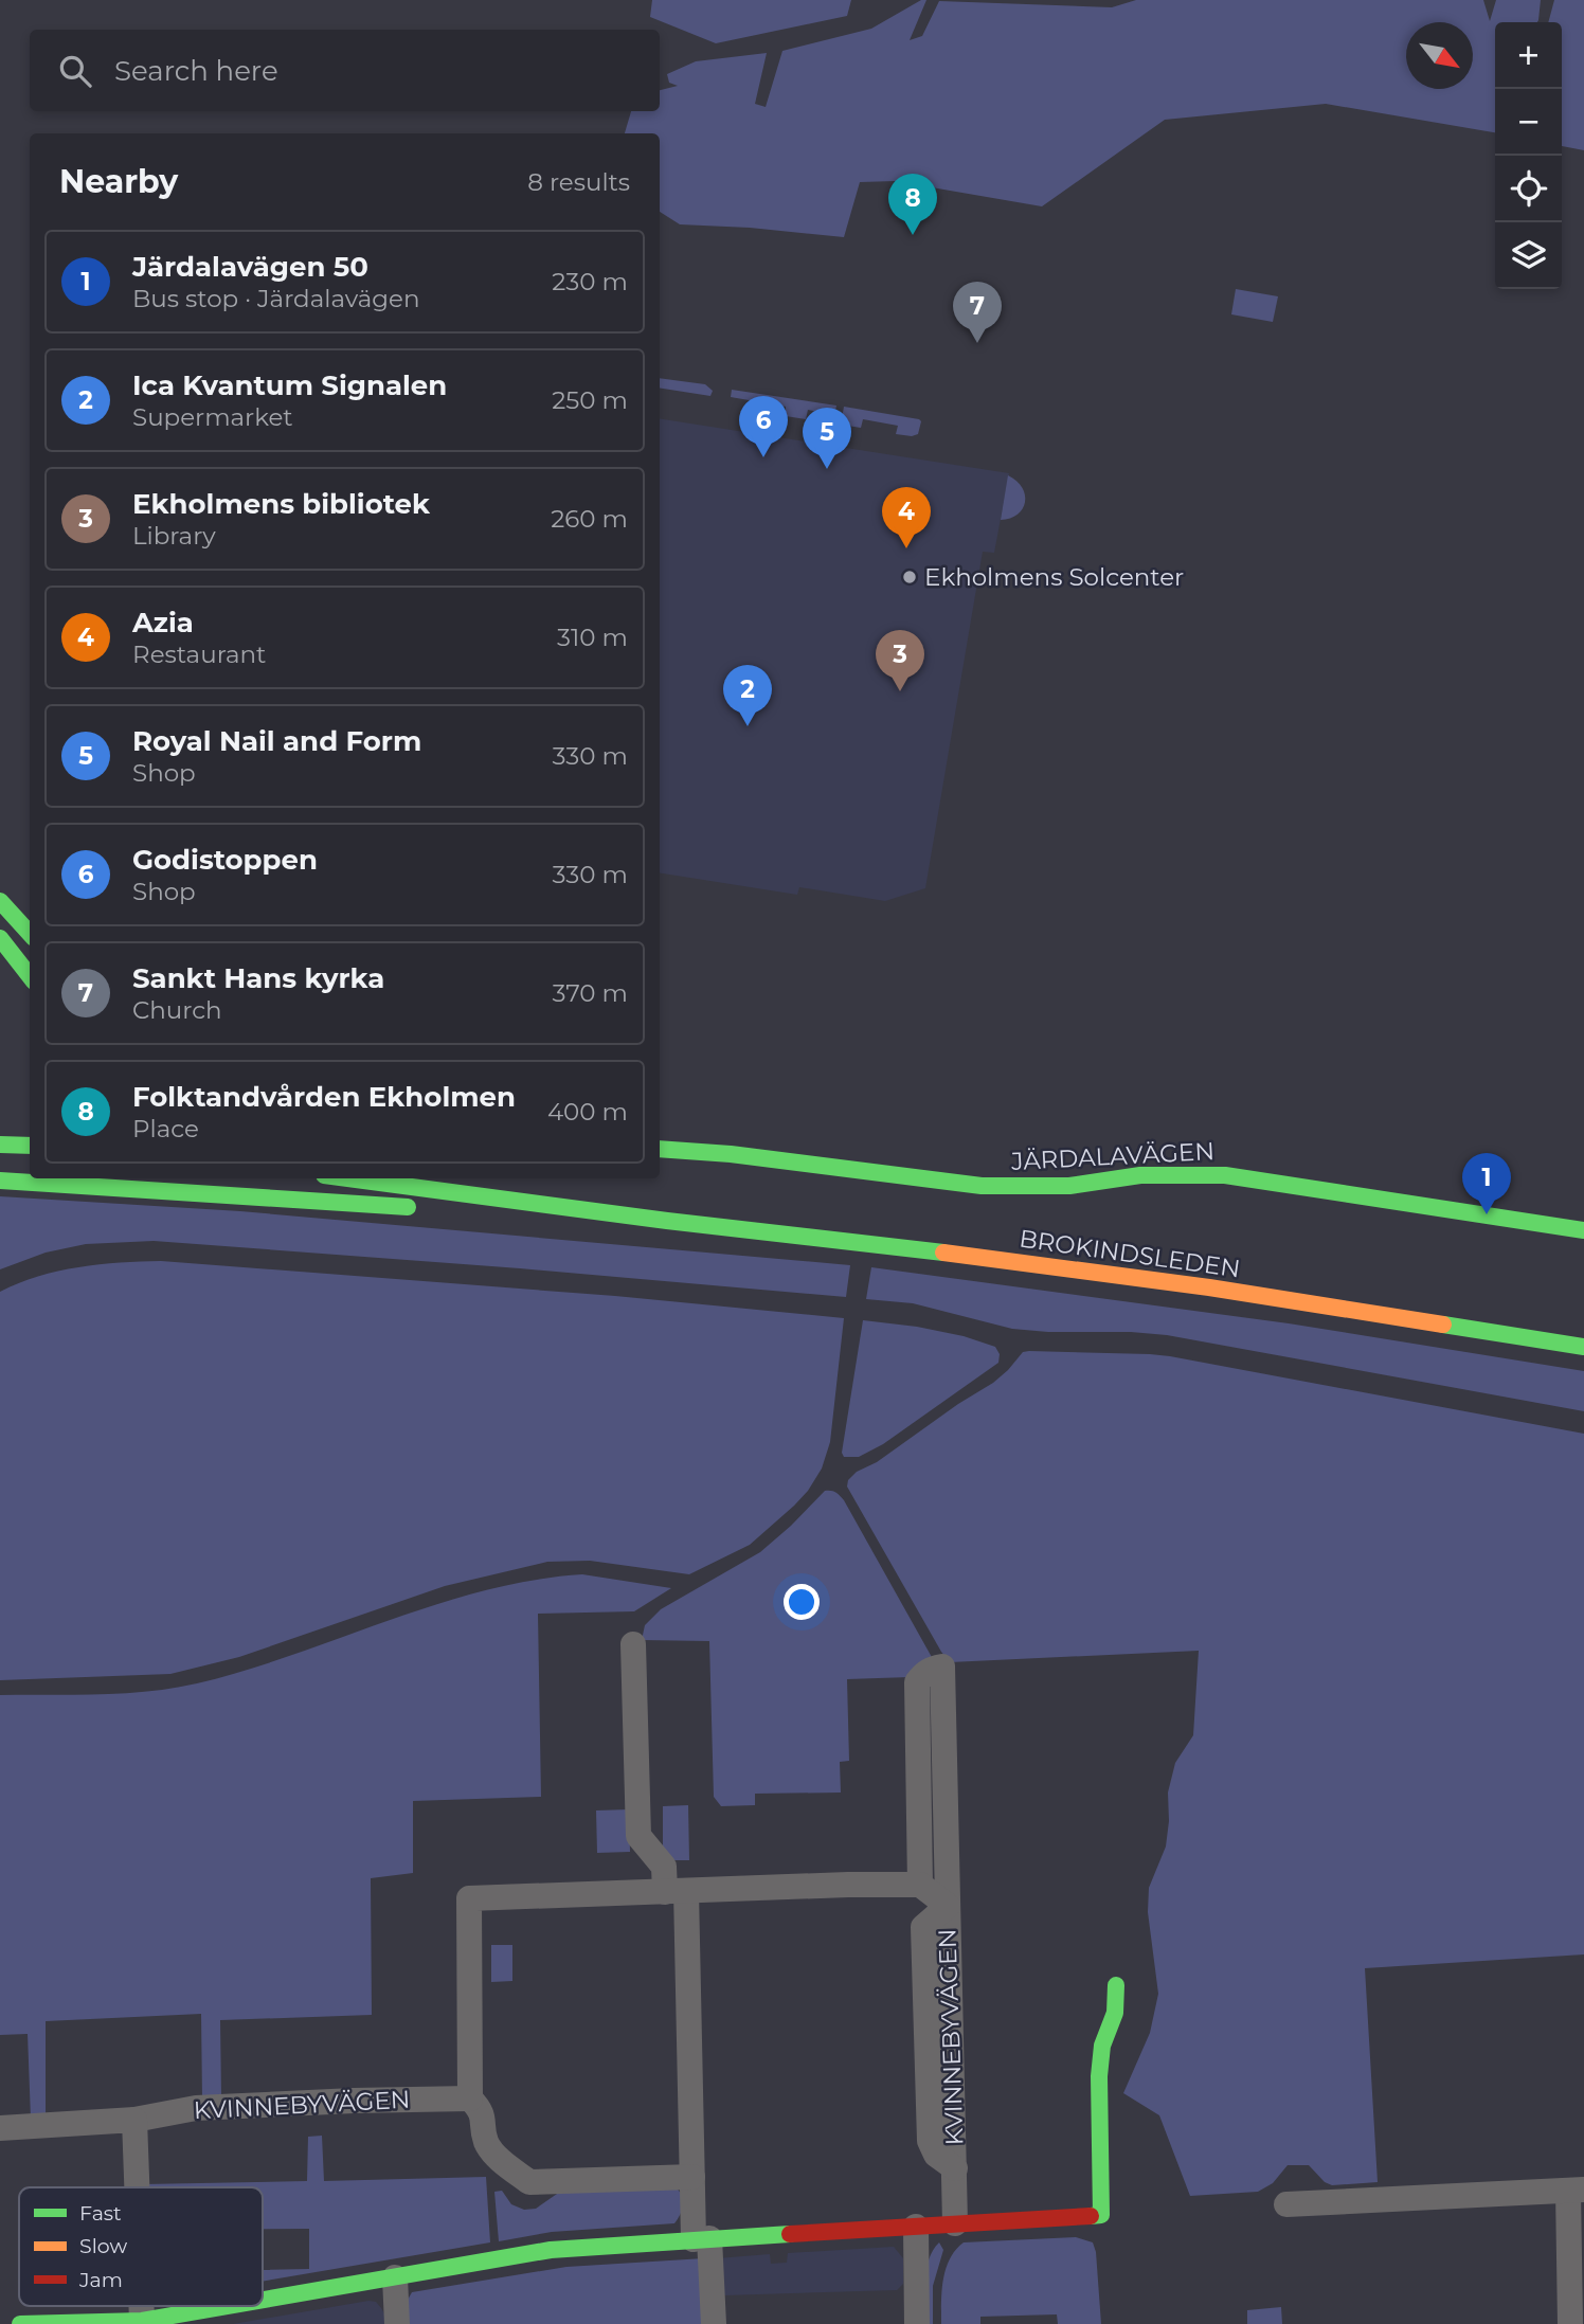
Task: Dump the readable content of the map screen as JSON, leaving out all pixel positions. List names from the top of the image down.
{
  "streets": {
    "street": ["JÄRDALAVÄGEN", "BROKINDSLEDEN", "KVINNEBYVÄGEN"]
  },
  "places": ["Ekholmens Solcenter"],
  "legend": ["Fast", "Slow", "Jam"],
  "north": "bottom right",
  "page": {
    "map_buttons": ["+", "−"],
    "search": "Search here",
    "heading": ["Nearby", "8 results"],
    "pins": [
      "8",
      "7",
      "6",
      "5",
      "4",
      "3",
      "2",
      "1"
    ],
    "list": [
      {
        "mark": "1",
        "name": "Järdalavägen 50",
        "note": "Bus stop · Järdalavägen",
        "value": "230 m"
      },
      {
        "mark": "2",
        "name": "Ica Kvantum Signalen",
        "note": "Supermarket",
        "value": "250 m"
      },
      {
        "mark": "3",
        "name": "Ekholmens bibliotek",
        "note": "Library",
        "value": "260 m"
      },
      {
        "mark": "4",
        "name": "Azia",
        "note": "Restaurant",
        "value": "310 m"
      },
      {
        "mark": "5",
        "name": "Royal Nail and Form",
        "note": "Shop",
        "value": "330 m"
      },
      {
        "mark": "6",
        "name": "Godistoppen",
        "note": "Shop",
        "value": "330 m"
      },
      {
        "mark": "7",
        "name": "Sankt Hans kyrka",
        "note": "Church",
        "value": "370 m"
      },
      {
        "mark": "8",
        "name": "Folktandvården Ekholmen",
        "note": "Place",
        "value": "400 m"
      }
    ]
  }
}
